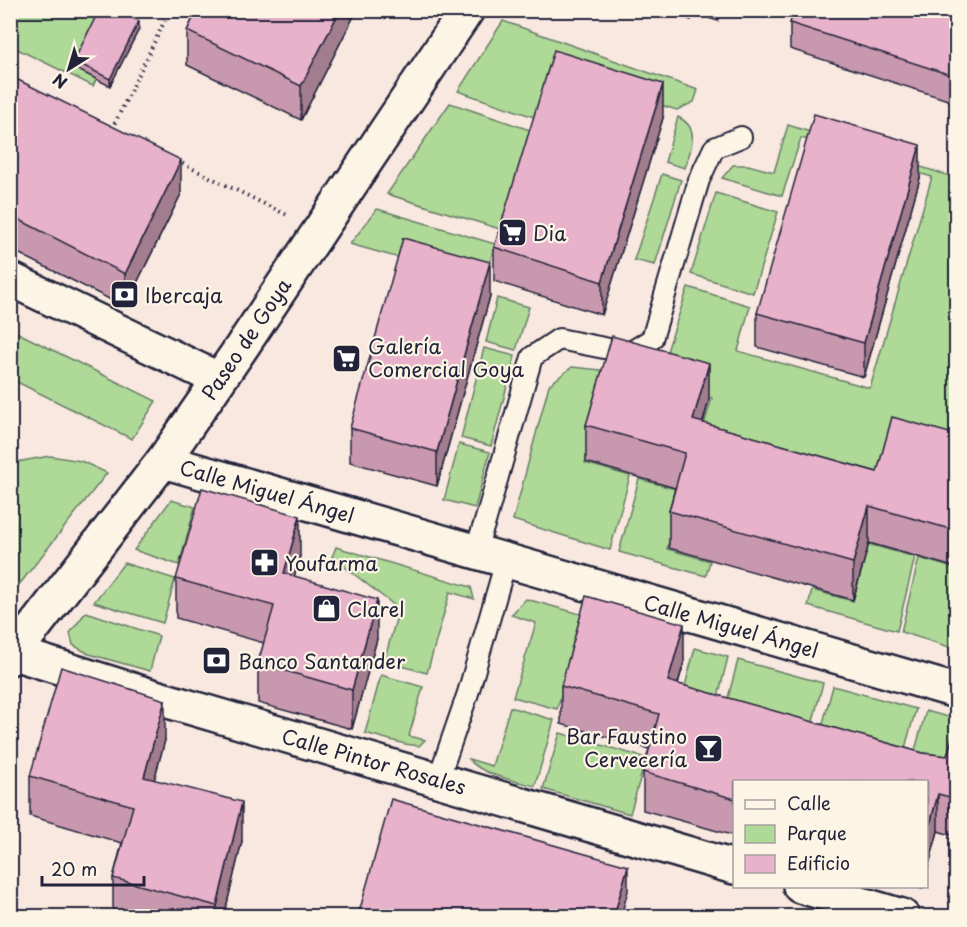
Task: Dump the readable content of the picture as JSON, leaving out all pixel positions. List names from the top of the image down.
{
  "streets": {
    "street": ["Paseo de Goya", "Calle Miguel Ángel", "Calle Pintor Rosales"]
  },
  "crossings": [
    ["Paseo de Goya", "Calle Miguel Ángel"],
    ["Paseo de Goya", "Calle Pintor Rosales"]
  ],
  "places": {
    "supermarket": ["Dia", "Galería Comercial Goya"],
    "bank": ["Ibercaja", "Banco Santander"],
    "pharmacy": ["Youfarma"],
    "shop": ["Clarel"],
    "bar": ["Bar Faustino Cervecería"]
  },
  "legend": ["Calle", "Parque", "Edificio"],
  "scale_bar": "20 m",
  "north": "bottom left"
}
